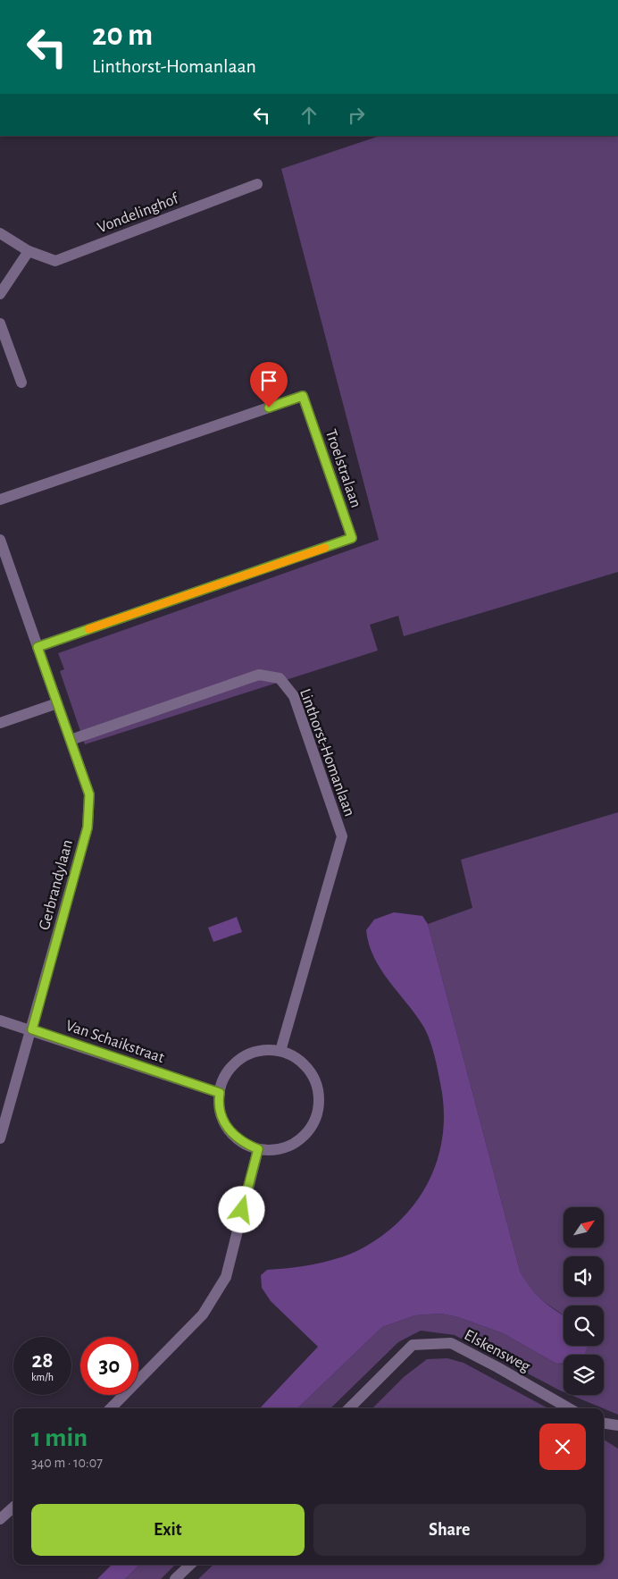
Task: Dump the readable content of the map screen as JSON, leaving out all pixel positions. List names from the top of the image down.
{
  "streets": {
    "street": [
      "Vondelinghof",
      "Troelstralaan",
      "Linthorst-Homanlaan",
      "Gerbrandylaan",
      "Van Schaikstraat",
      "Elskensweg"
    ]
  },
  "crossings": [
    ["Troelstralaan", "Gerbrandylaan"],
    ["Linthorst-Homanlaan", "Gerbrandylaan"],
    ["Linthorst-Homanlaan", "Van Schaikstraat"],
    ["Gerbrandylaan", "Van Schaikstraat"]
  ],
  "north": "top right",
  "page": {
    "turn": ["20 m", "Linthorst-Homanlaan"],
    "speed": "28 km/h",
    "limit": "30",
    "heading": ["1 min", "340 m · 10:07"],
    "buttons": ["Exit", "Share"]
  }
}
